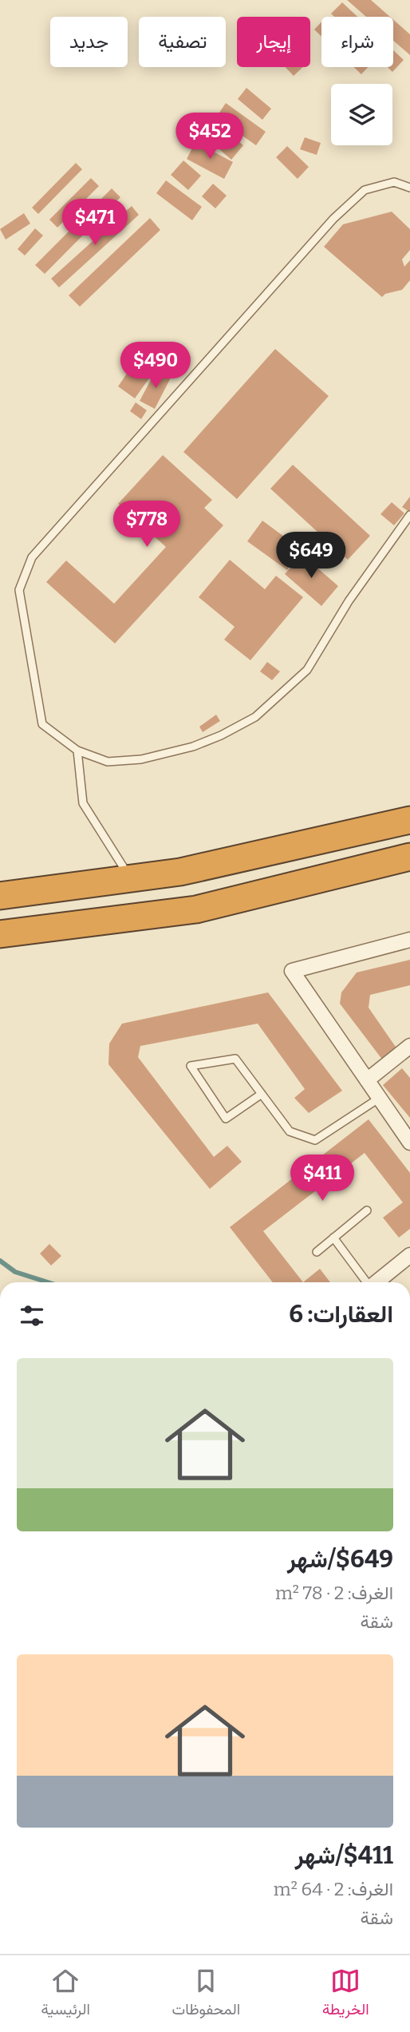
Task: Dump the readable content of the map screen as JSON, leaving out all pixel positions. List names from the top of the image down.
{
  "page": {
    "chip": [
      "شراء",
      "إيجار",
      "تصفية",
      "جديد"
    ],
    "price": [
      "$452",
      "$471",
      "$490",
      "$778",
      "$649",
      "$411"
    ],
    "heading": "العقارات: 6",
    "list": [
      {
        "name": "$649/شهر",
        "note": "الغرف: 2 · 78 m² · شقة"
      },
      {
        "name": "$411/شهر",
        "note": "الغرف: 2 · 64 m² · شقة"
      }
    ],
    "tabs": ["الخريطة", "المحفوظات", "الرئيسية"]
  }
}
